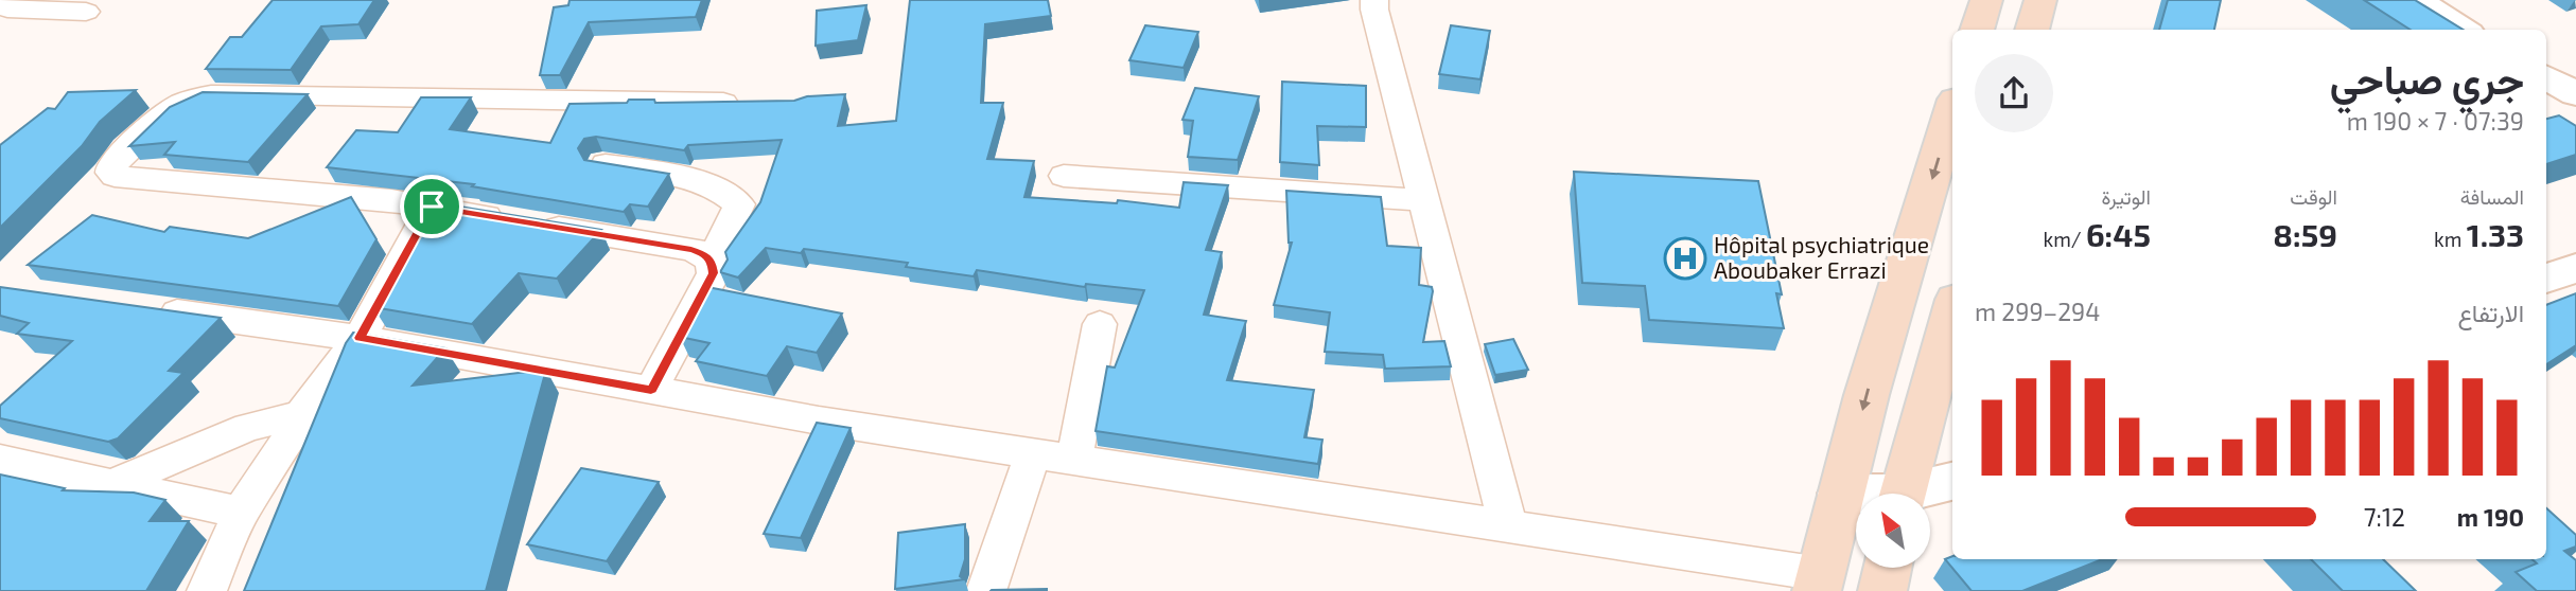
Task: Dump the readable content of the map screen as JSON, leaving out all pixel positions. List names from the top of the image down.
{
  "places": {
    "hospital": ["Hôpital psychiatrique Aboubaker Errazi"]
  },
  "north": "top left",
  "page": {
    "heading": ["جري صباحي", "07:39 · 7 × 190 m"],
    "stats": [
      ["المسافة", "1.33 km"],
      ["الوقت", "8:59"],
      ["الوتيرة", "6:45 /km"]
    ],
    "chart": ["الارتفاع", "294–299 m"],
    "list": [
      {
        "name": "190 m",
        "note": "7:12"
      }
    ]
  }
}
